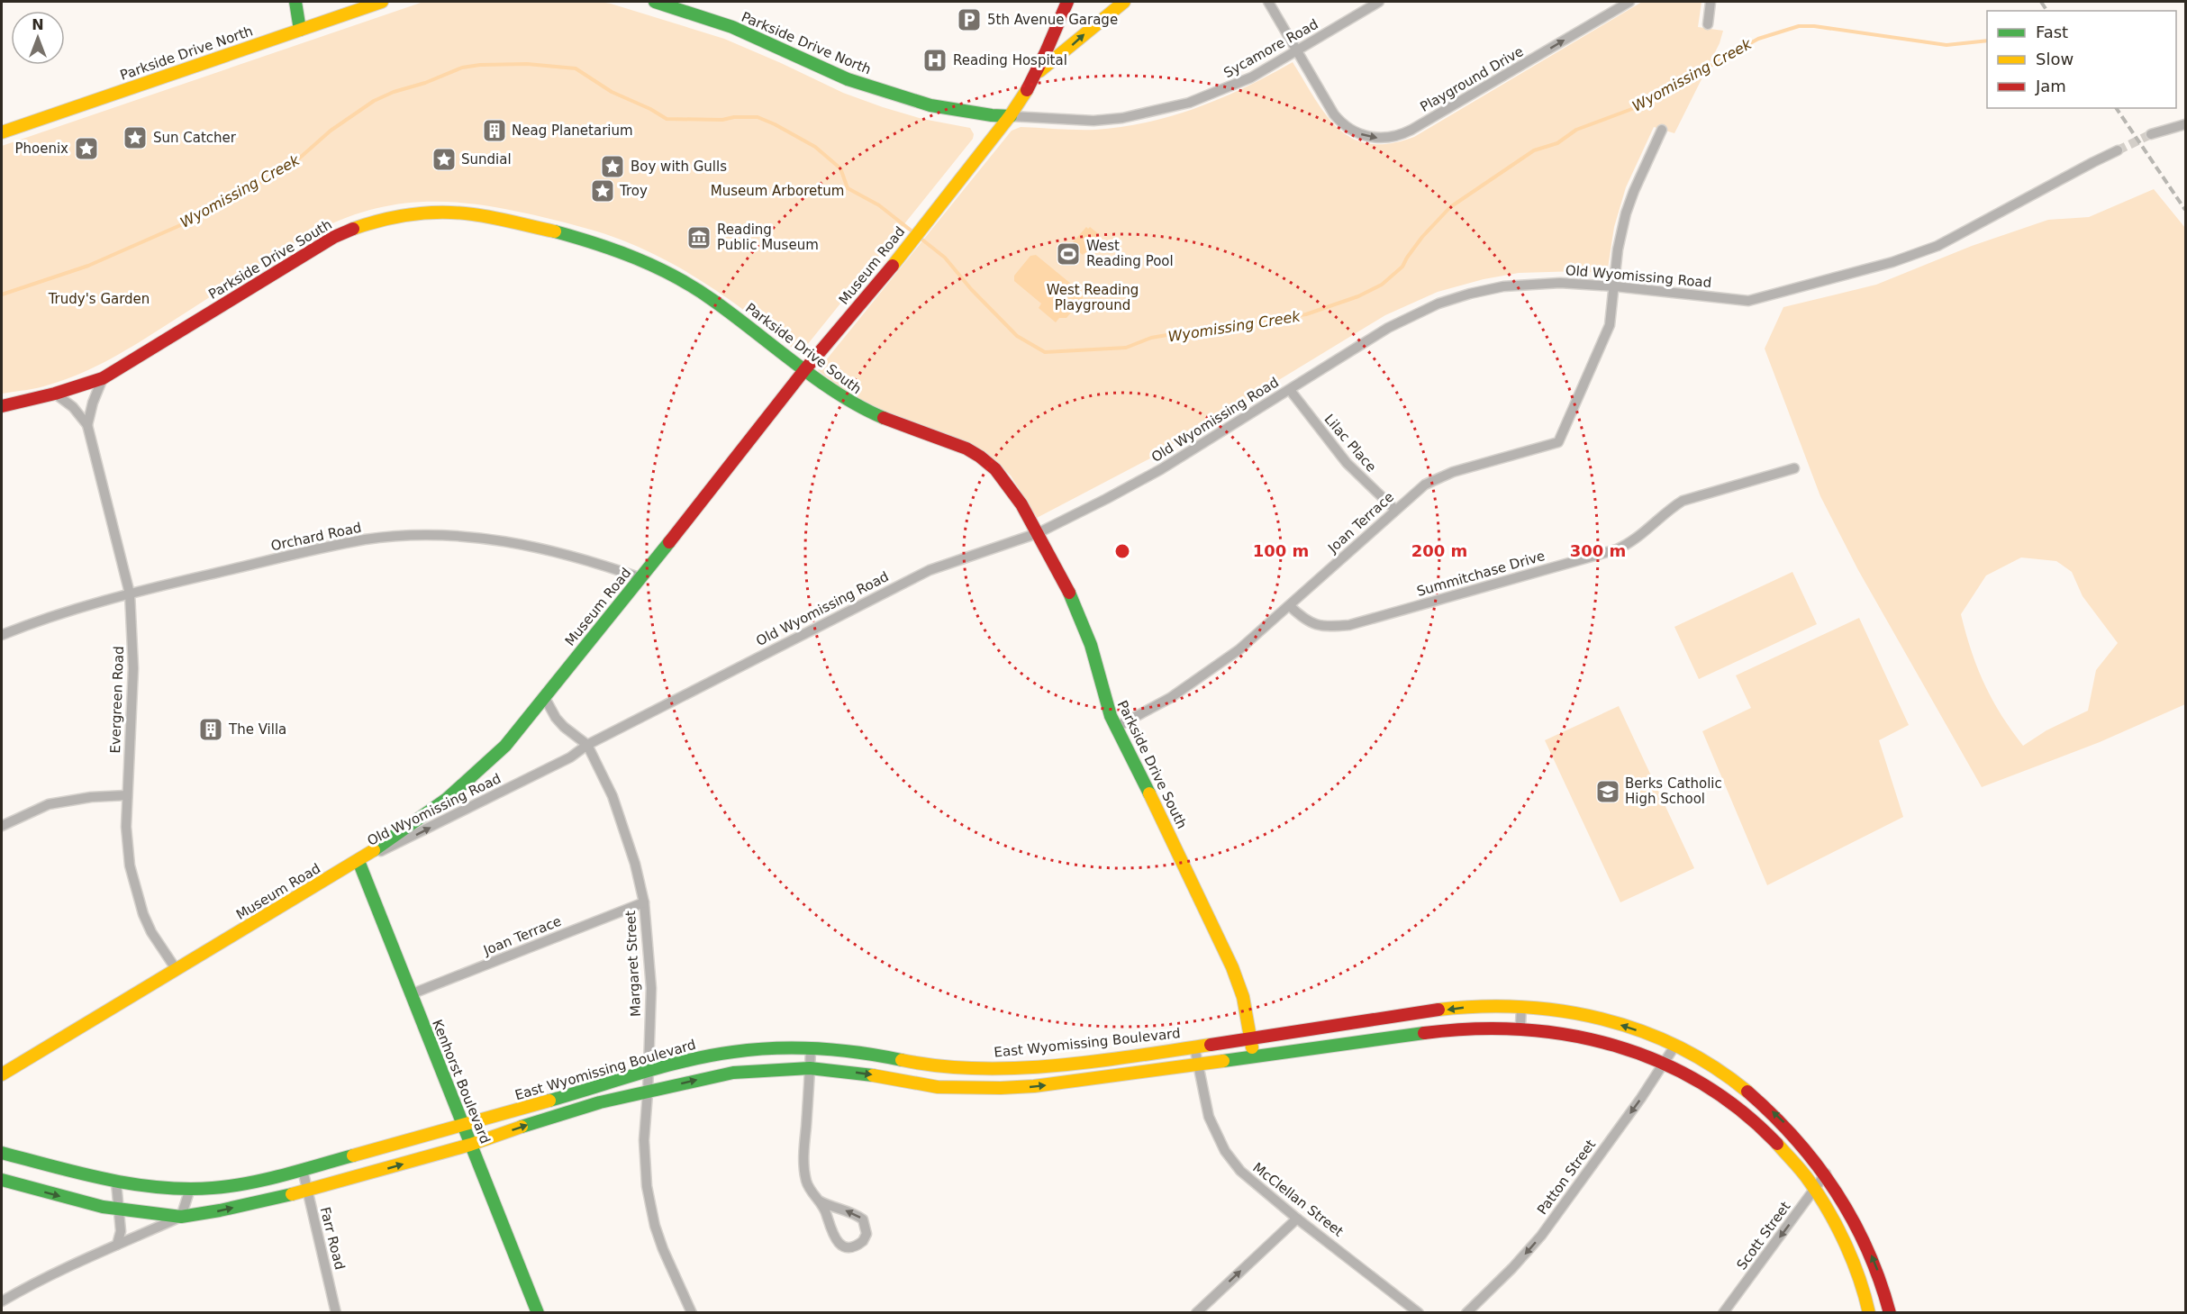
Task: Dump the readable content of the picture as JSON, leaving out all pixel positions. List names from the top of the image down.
{
  "streets": {
    "street": [
      "Parkside Drive North",
      "Sycamore Road",
      "Playground Drive",
      "Parkside Drive South",
      "Museum Road",
      "Old Wyomissing Road",
      "Lilac Place",
      "Joan Terrace",
      "Orchard Road",
      "Summitchase Drive",
      "Evergreen Road",
      "Margaret Street",
      "East Wyomissing Boulevard",
      "Kenhorst Boulevard",
      "Patton Street",
      "McClellan Street",
      "Scott Street",
      "Farr Road"
    ]
  },
  "crossings": [
    ["Parkside Drive North", "Sycamore Road"],
    ["Parkside Drive North", "Museum Road"],
    ["Sycamore Road", "Playground Drive"],
    ["Sycamore Road", "Museum Road"],
    ["Parkside Drive South", "Museum Road"],
    ["Parkside Drive South", "Old Wyomissing Road"],
    ["Parkside Drive South", "Joan Terrace"],
    ["Parkside Drive South", "Evergreen Road"],
    ["Parkside Drive South", "East Wyomissing Boulevard"],
    ["Museum Road", "Old Wyomissing Road"],
    ["Museum Road", "Orchard Road"],
    ["Museum Road", "Evergreen Road"],
    ["Museum Road", "Margaret Street"],
    ["Museum Road", "Kenhorst Boulevard"],
    ["Old Wyomissing Road", "Lilac Place"],
    ["Old Wyomissing Road", "Joan Terrace"],
    ["Old Wyomissing Road", "Margaret Street"],
    ["Old Wyomissing Road", "Kenhorst Boulevard"],
    ["Lilac Place", "Joan Terrace"],
    ["Joan Terrace", "Summitchase Drive"],
    ["Joan Terrace", "Margaret Street"],
    ["Joan Terrace", "Kenhorst Boulevard"],
    ["Orchard Road", "Evergreen Road"],
    ["Margaret Street", "East Wyomissing Boulevard"],
    ["East Wyomissing Boulevard", "Kenhorst Boulevard"],
    ["East Wyomissing Boulevard", "Patton Street"],
    ["East Wyomissing Boulevard", "McClellan Street"],
    ["East Wyomissing Boulevard", "Scott Street"],
    ["East Wyomissing Boulevard", "Farr Road"]
  ],
  "one_way": ["Playground Drive", "Patton Street", "Scott Street"],
  "water": ["Wyomissing Creek"],
  "parks": ["Museum Arboretum", "West Reading Playground", "Trudy's Garden"],
  "places": {
    "parking": ["5th Avenue Garage"],
    "hospital": ["Reading Hospital"],
    "building": ["Neag Planetarium", "The Villa"],
    "place": [
      "Sun Catcher",
      "Phoenix",
      "Sundial",
      "Boy with Gulls",
      "Troy"
    ],
    "museum": ["Reading Public Museum"],
    "sports": ["West Reading Pool"],
    "school or university": ["Berks Catholic High School"]
  },
  "legend": ["Fast", "Slow", "Jam"],
  "north": "top",
  "rings": ["100 m", "200 m", "300 m"]
}
